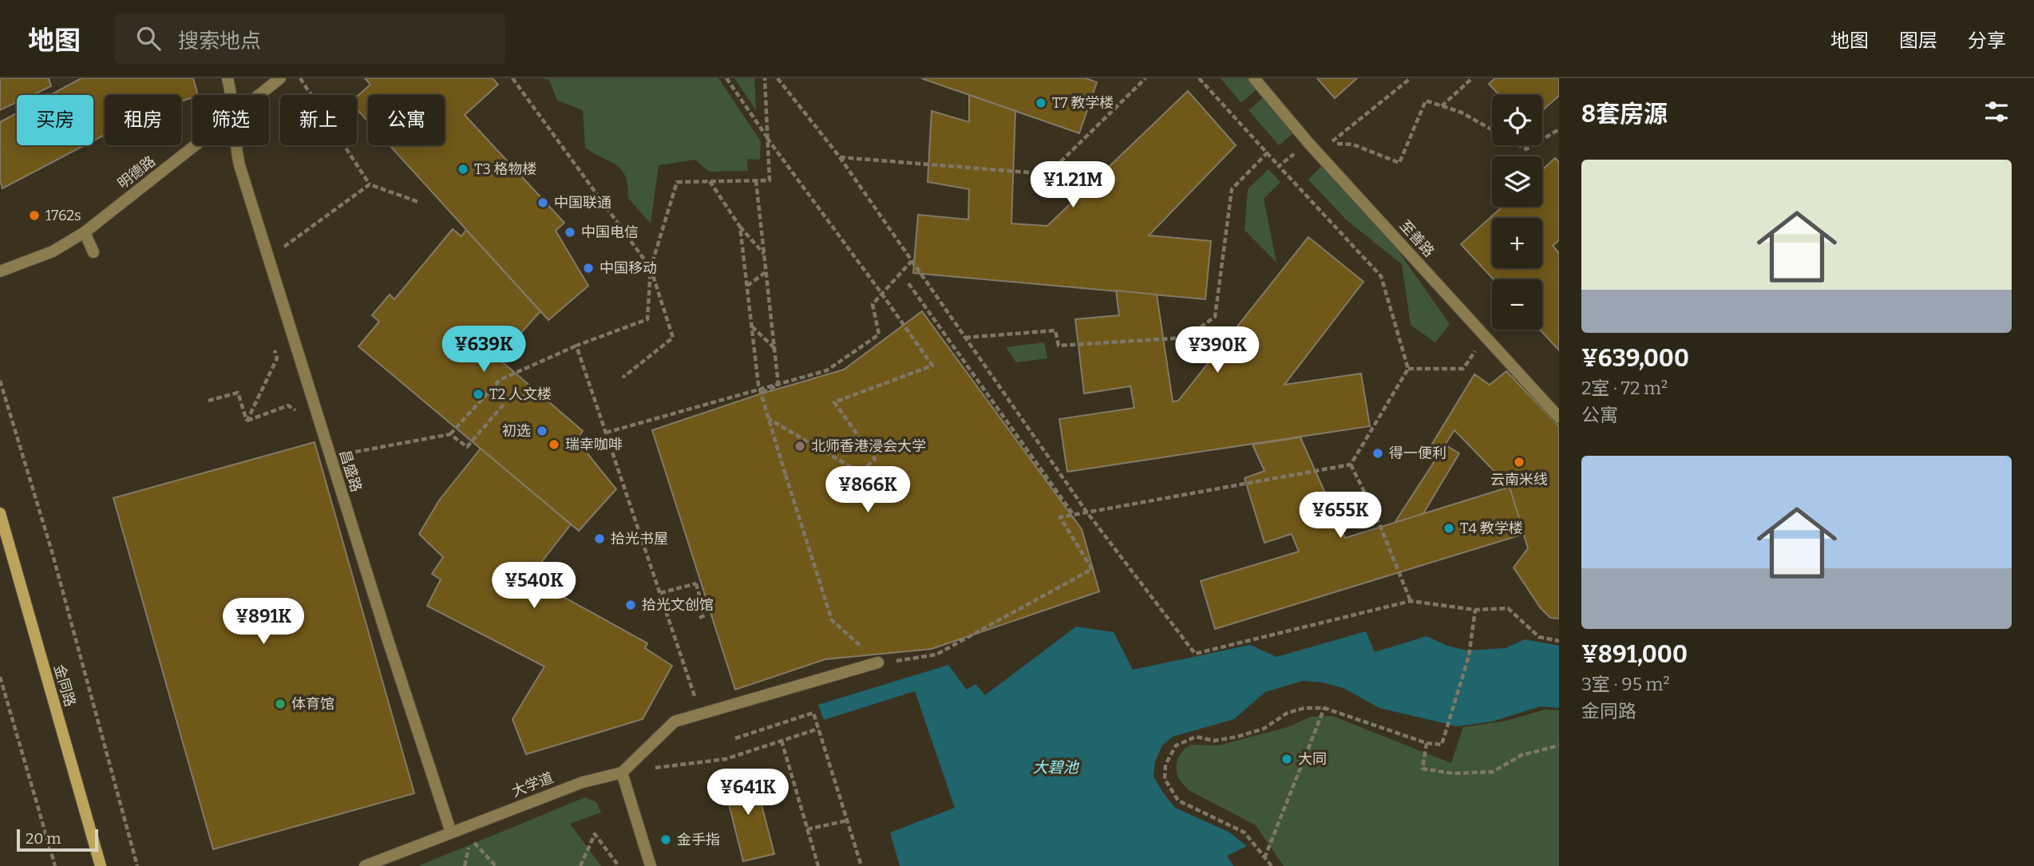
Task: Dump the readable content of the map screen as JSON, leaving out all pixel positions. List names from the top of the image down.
{
  "streets": {
    "street": ["金同路"],
    "lane": [
      "明德路",
      "至善路",
      "昌盛路",
      "大学道"
    ]
  },
  "crossings": [
    ["昌盛路", "大学道"]
  ],
  "water": ["大碧池"],
  "places": [
    "T7 教学楼",
    "T3 格物楼",
    "中国联通",
    "1762s",
    "中国电信",
    "中国移动",
    "T2 人文楼",
    "初选",
    "瑞幸咖啡",
    "北师香港浸会大学",
    "得一便利",
    "云南米线",
    "T4 教学楼",
    "拾光书屋",
    "拾光文创馆",
    "体育馆",
    "大同",
    "金手指"
  ],
  "scale_bar": "20 m",
  "page": {
    "header": "地图",
    "search": "搜索地点",
    "nav": ["地图", "图层", "分享"],
    "heading": "8套房源",
    "map_buttons": ["+", "−"],
    "chip": [
      "买房",
      "租房",
      "筛选",
      "新上",
      "公寓"
    ],
    "list": [
      {
        "name": "¥639,000",
        "note": "2室 · 72 m² · 公寓"
      },
      {
        "name": "¥891,000",
        "note": "3室 · 95 m² · 金同路"
      }
    ],
    "price": [
      "¥1.21M",
      "¥639K",
      "¥390K",
      "¥866K",
      "¥655K",
      "¥540K",
      "¥891K",
      "¥641K"
    ],
    "scale": "20 m"
  }
}
